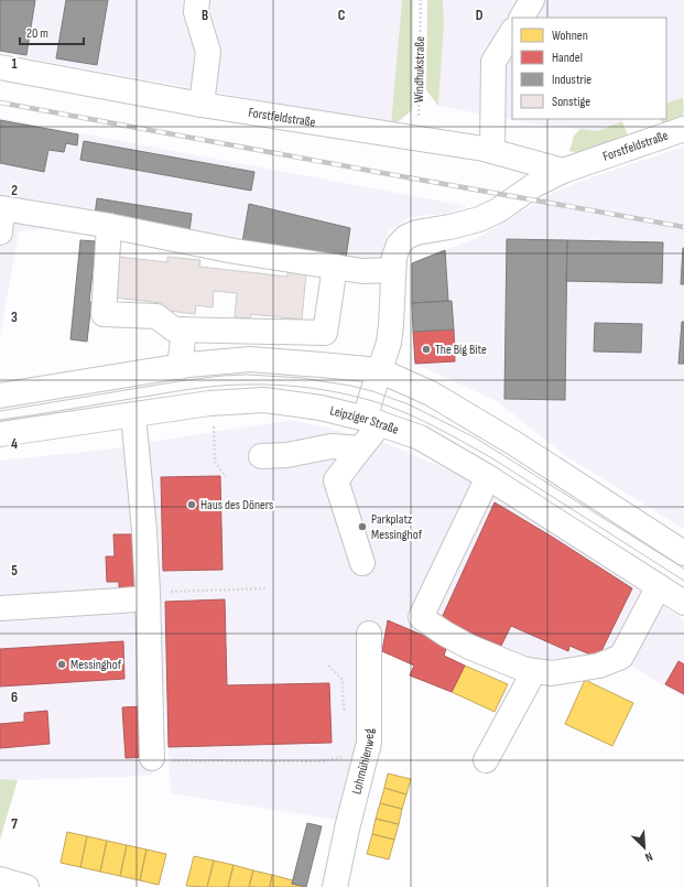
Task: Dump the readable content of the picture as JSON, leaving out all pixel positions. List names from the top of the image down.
{
  "streets": {
    "main road": ["Forstfeldstraße", "Leipziger Straße", "Lohmühlenweg"],
    "path": ["Windhukstraße"]
  },
  "crossings": [
    ["Windhukstraße", "Forstfeldstraße"],
    ["Forstfeldstraße", "Leipziger Straße"]
  ],
  "places": [
    "The Big Bite",
    "Haus des Döners",
    "Parkplatz Messinghof",
    "Messinghof"
  ],
  "legend": [
    "Wohnen",
    "Handel",
    "Industrie",
    "Sonstige"
  ],
  "scale_bar": "20 m",
  "north": "bottom right",
  "grid": {
    "columns": ["B", "C", "D"],
    "rows": [
      "1",
      "2",
      "3",
      "4",
      "5",
      "6",
      "7"
    ]
  }
}
